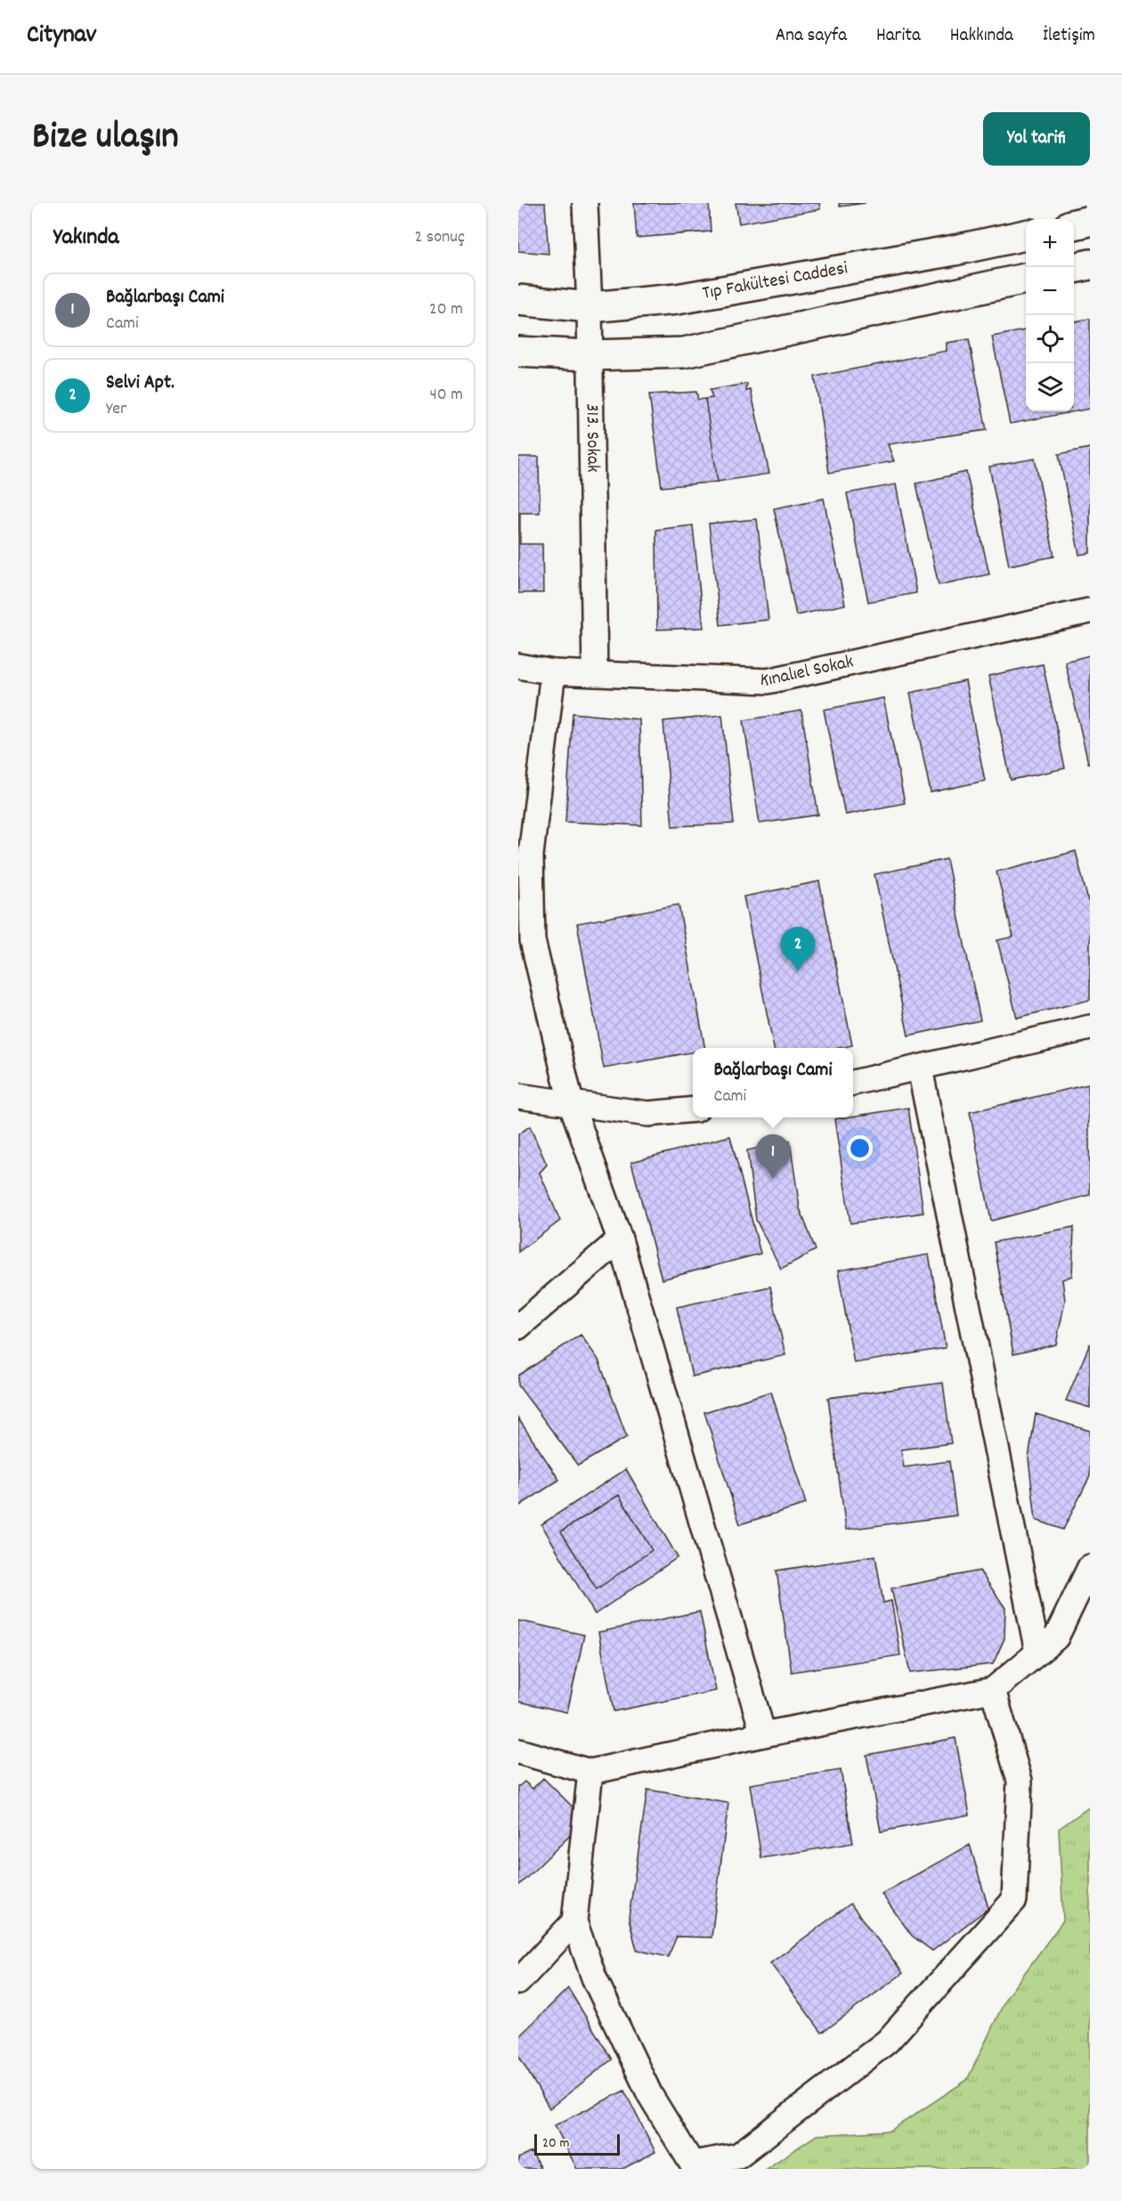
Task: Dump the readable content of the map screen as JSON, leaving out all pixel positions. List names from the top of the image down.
{
  "streets": {
    "main road": ["Tıp Fakültesi Caddesi"],
    "street": ["313. Sokak", "Kınalıel Sokak"]
  },
  "crossings": [
    ["Tıp Fakültesi Caddesi", "313. Sokak"],
    ["313. Sokak", "Kınalıel Sokak"]
  ],
  "scale_bar": "20 m",
  "page": {
    "header": "Citynav",
    "nav": [
      "Ana sayfa",
      "Harita",
      "Hakkında",
      "İletişim"
    ],
    "title": "Bize ulaşın",
    "buttons": "Yol tarifi",
    "heading": ["Yakında", "2 sonuç"],
    "map_buttons": ["+", "−"],
    "list": [
      {
        "mark": "1",
        "name": "Bağlarbaşı Cami",
        "note": "Cami",
        "value": "20 m"
      },
      {
        "mark": "2",
        "name": "Selvi Apt.",
        "note": "Yer",
        "value": "40 m"
      }
    ],
    "pins": ["2", "1"],
    "popup": ["Bağlarbaşı Cami", "Cami"],
    "scale": "20 m"
  }
}
